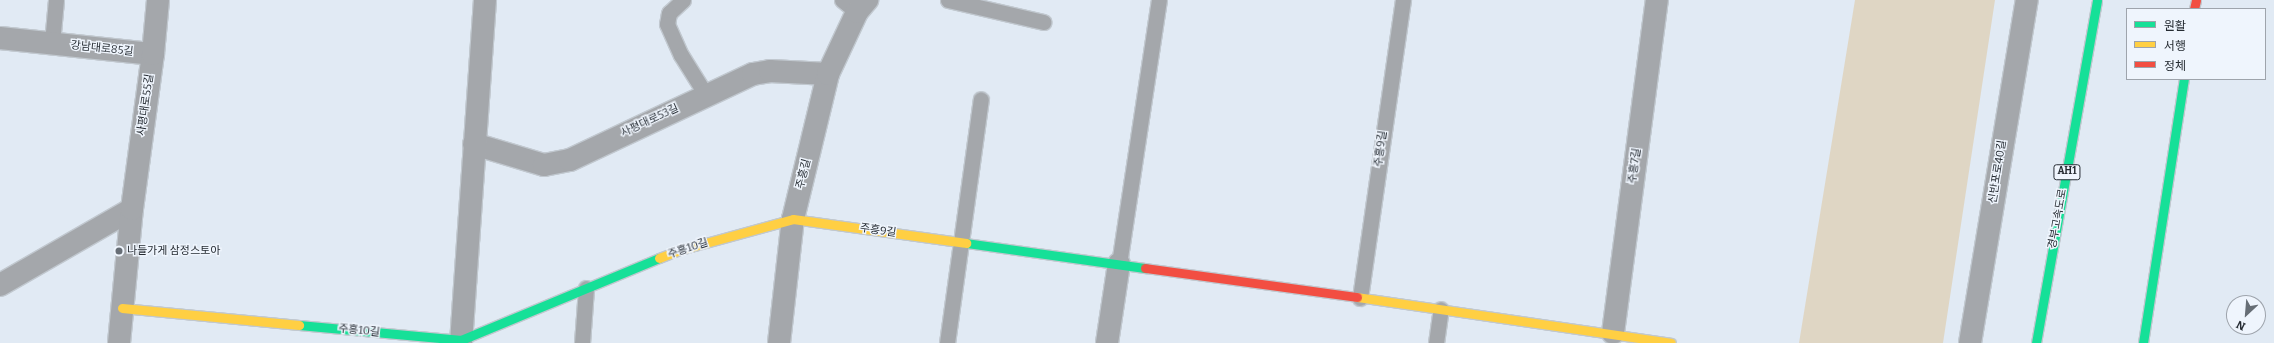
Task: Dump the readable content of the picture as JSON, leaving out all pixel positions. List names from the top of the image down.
{
  "streets": {
    "main road": [
      "주흥9길",
      "AH1",
      "경부고속도로",
      "주흥10길"
    ],
    "street": [
      "강남대로85길",
      "사평대로55길",
      "사평대로53길",
      "주흥7길",
      "신반포로40길",
      "주흥길"
    ]
  },
  "crossings": [
    ["강남대로85길", "사평대로55길"],
    ["사평대로55길", "주흥10길"],
    ["사평대로53길", "주흥길"],
    ["주흥9길", "주흥7길"],
    ["주흥9길", "주흥길"],
    ["주흥9길", "주흥10길"],
    ["주흥길", "주흥10길"]
  ],
  "places": ["나들가게 삼정스토아"],
  "legend": ["원활", "서행", "정체"],
  "north": "bottom left"
}
